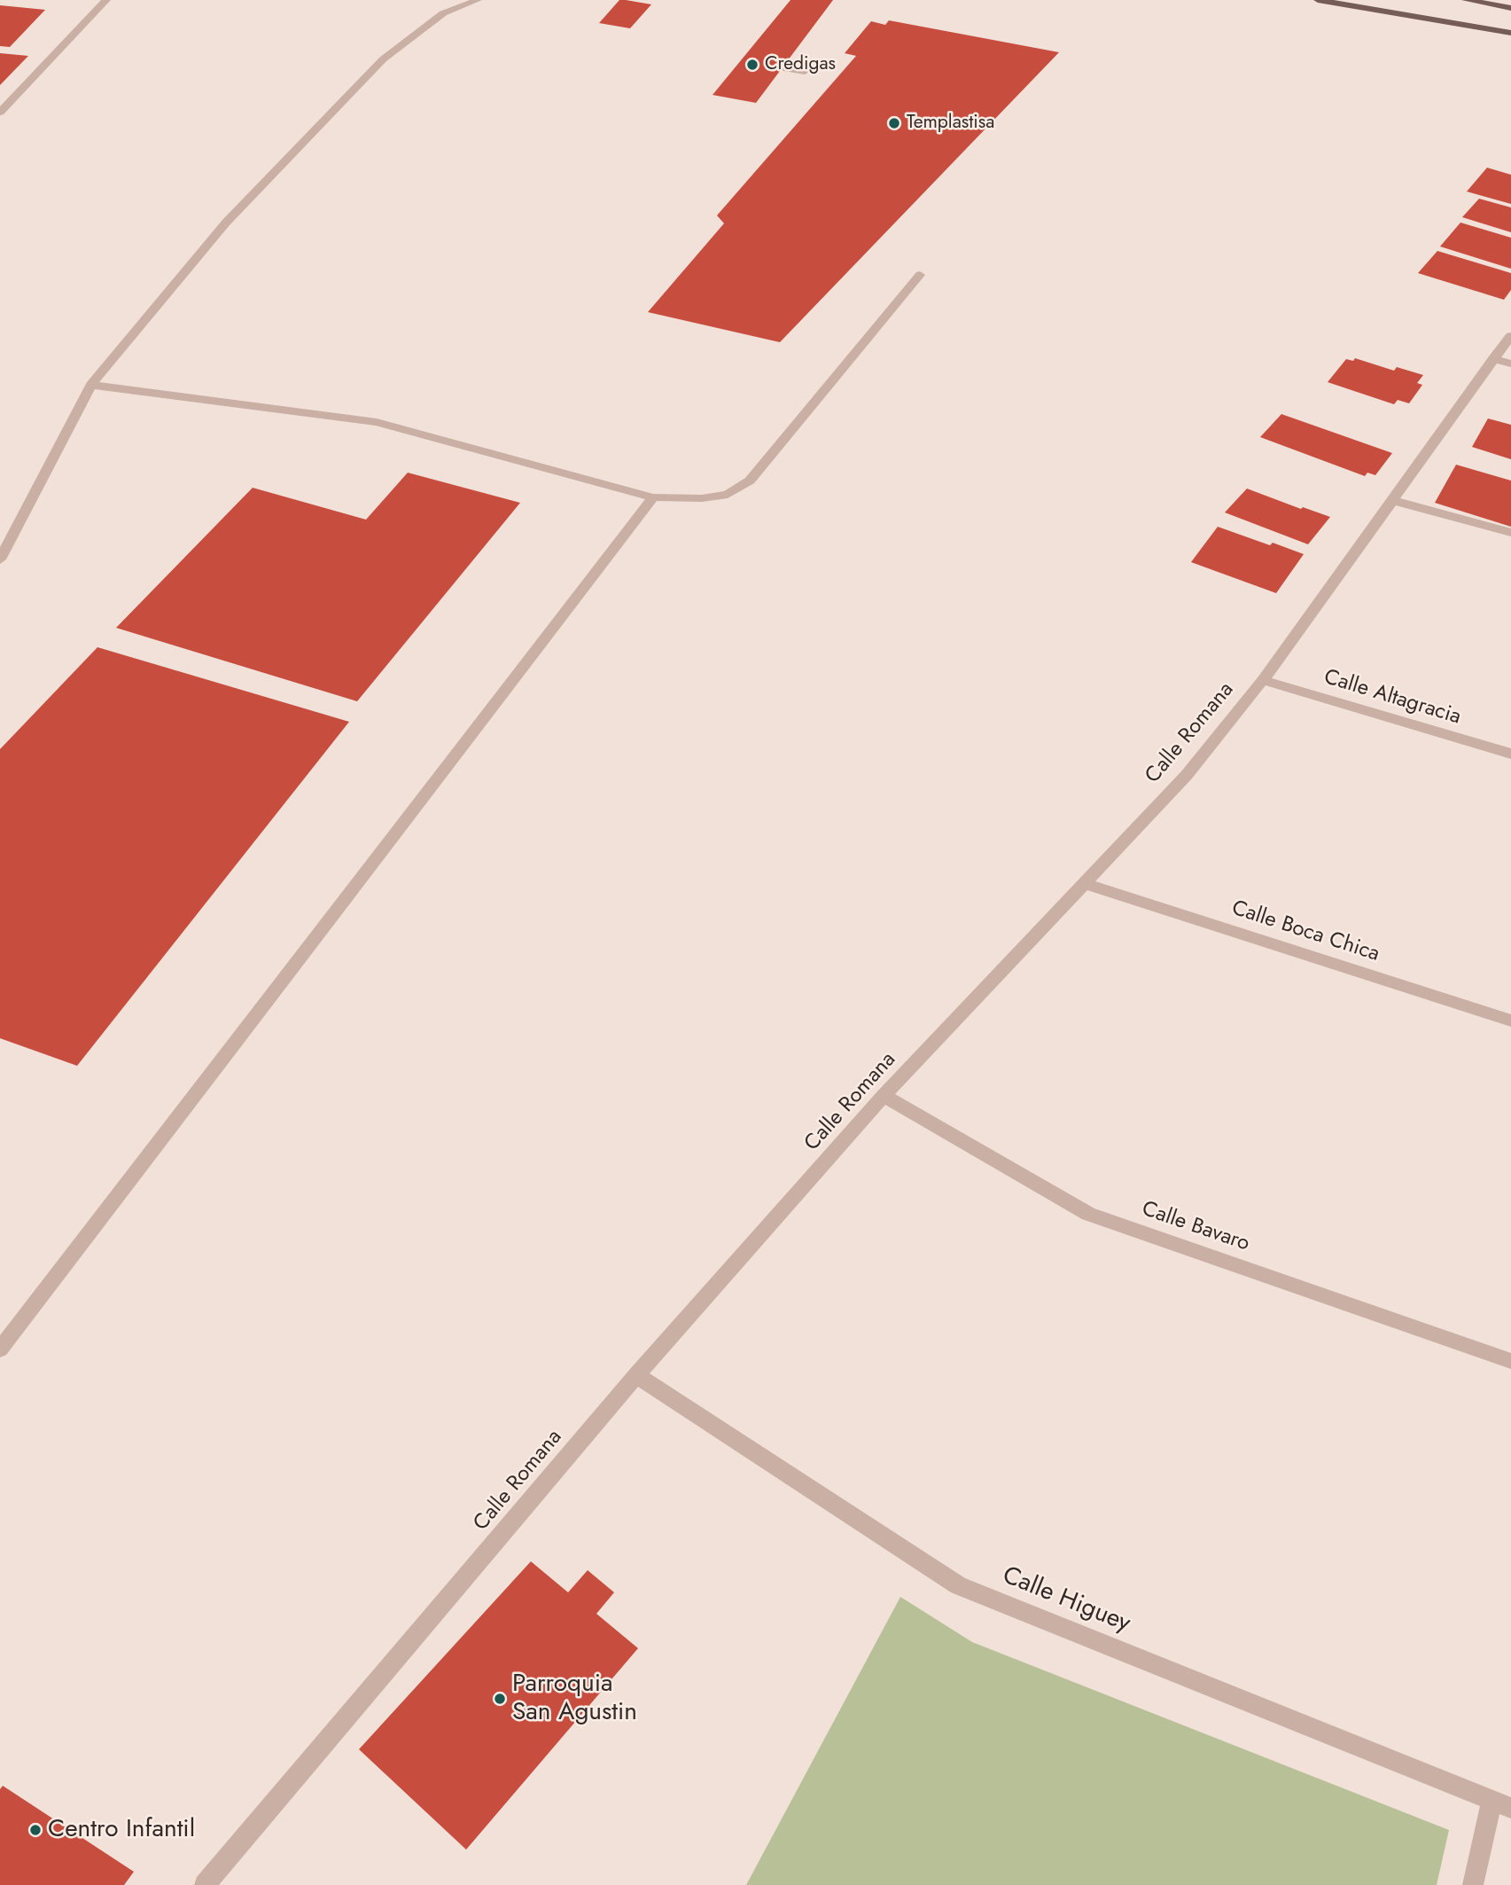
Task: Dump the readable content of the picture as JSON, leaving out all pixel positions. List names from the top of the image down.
{
  "streets": {
    "street": [
      "Calle Altagracia",
      "Calle Romana",
      "Calle Boca Chica",
      "Calle Bavaro",
      "Calle Higuey"
    ]
  },
  "crossings": [
    ["Calle Altagracia", "Calle Romana"],
    ["Calle Romana", "Calle Boca Chica"],
    ["Calle Romana", "Calle Bavaro"],
    ["Calle Romana", "Calle Higuey"]
  ],
  "places": [
    "Credigas",
    "Templastisa",
    "Parroquia San Agustin",
    "Centro Infantil"
  ]
}
